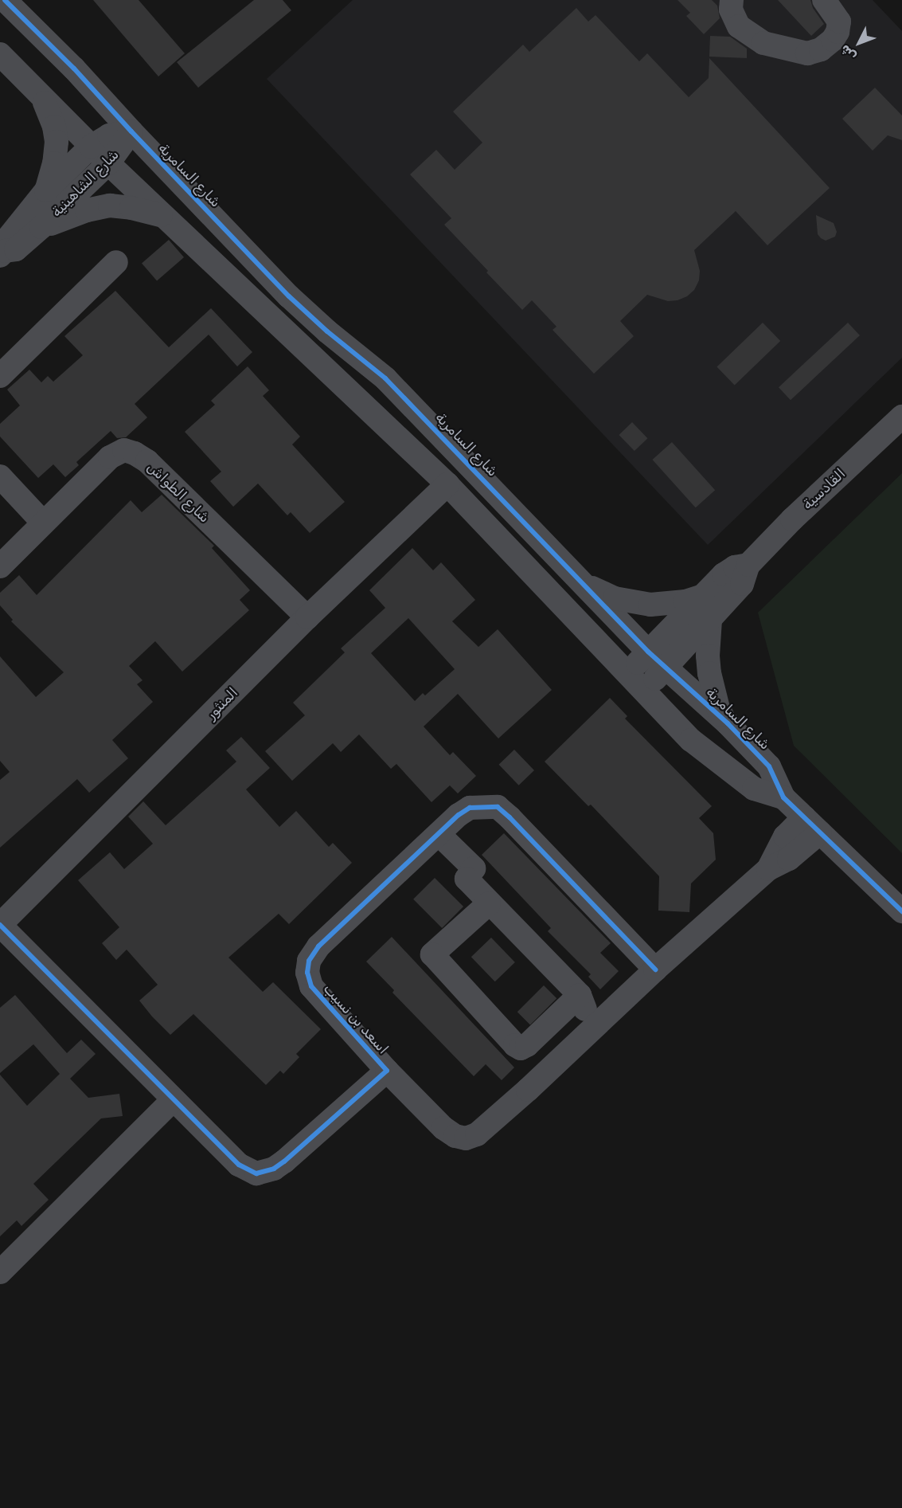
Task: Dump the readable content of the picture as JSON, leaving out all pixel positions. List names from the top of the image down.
{
  "streets": {
    "street": [
      "شارع السامرية",
      "شارع الشاهينية",
      "القادسية",
      "شارع الطواش",
      "المنثور",
      "اسعد بن نسيب"
    ]
  },
  "crossings": [
    ["شارع السامرية", "شارع الشاهينية"],
    ["شارع السامرية", "القادسية"],
    ["شارع الطواش", "المنثور"],
    ["المنثور", "اسعد بن نسيب"]
  ],
  "north": "bottom left"
}
